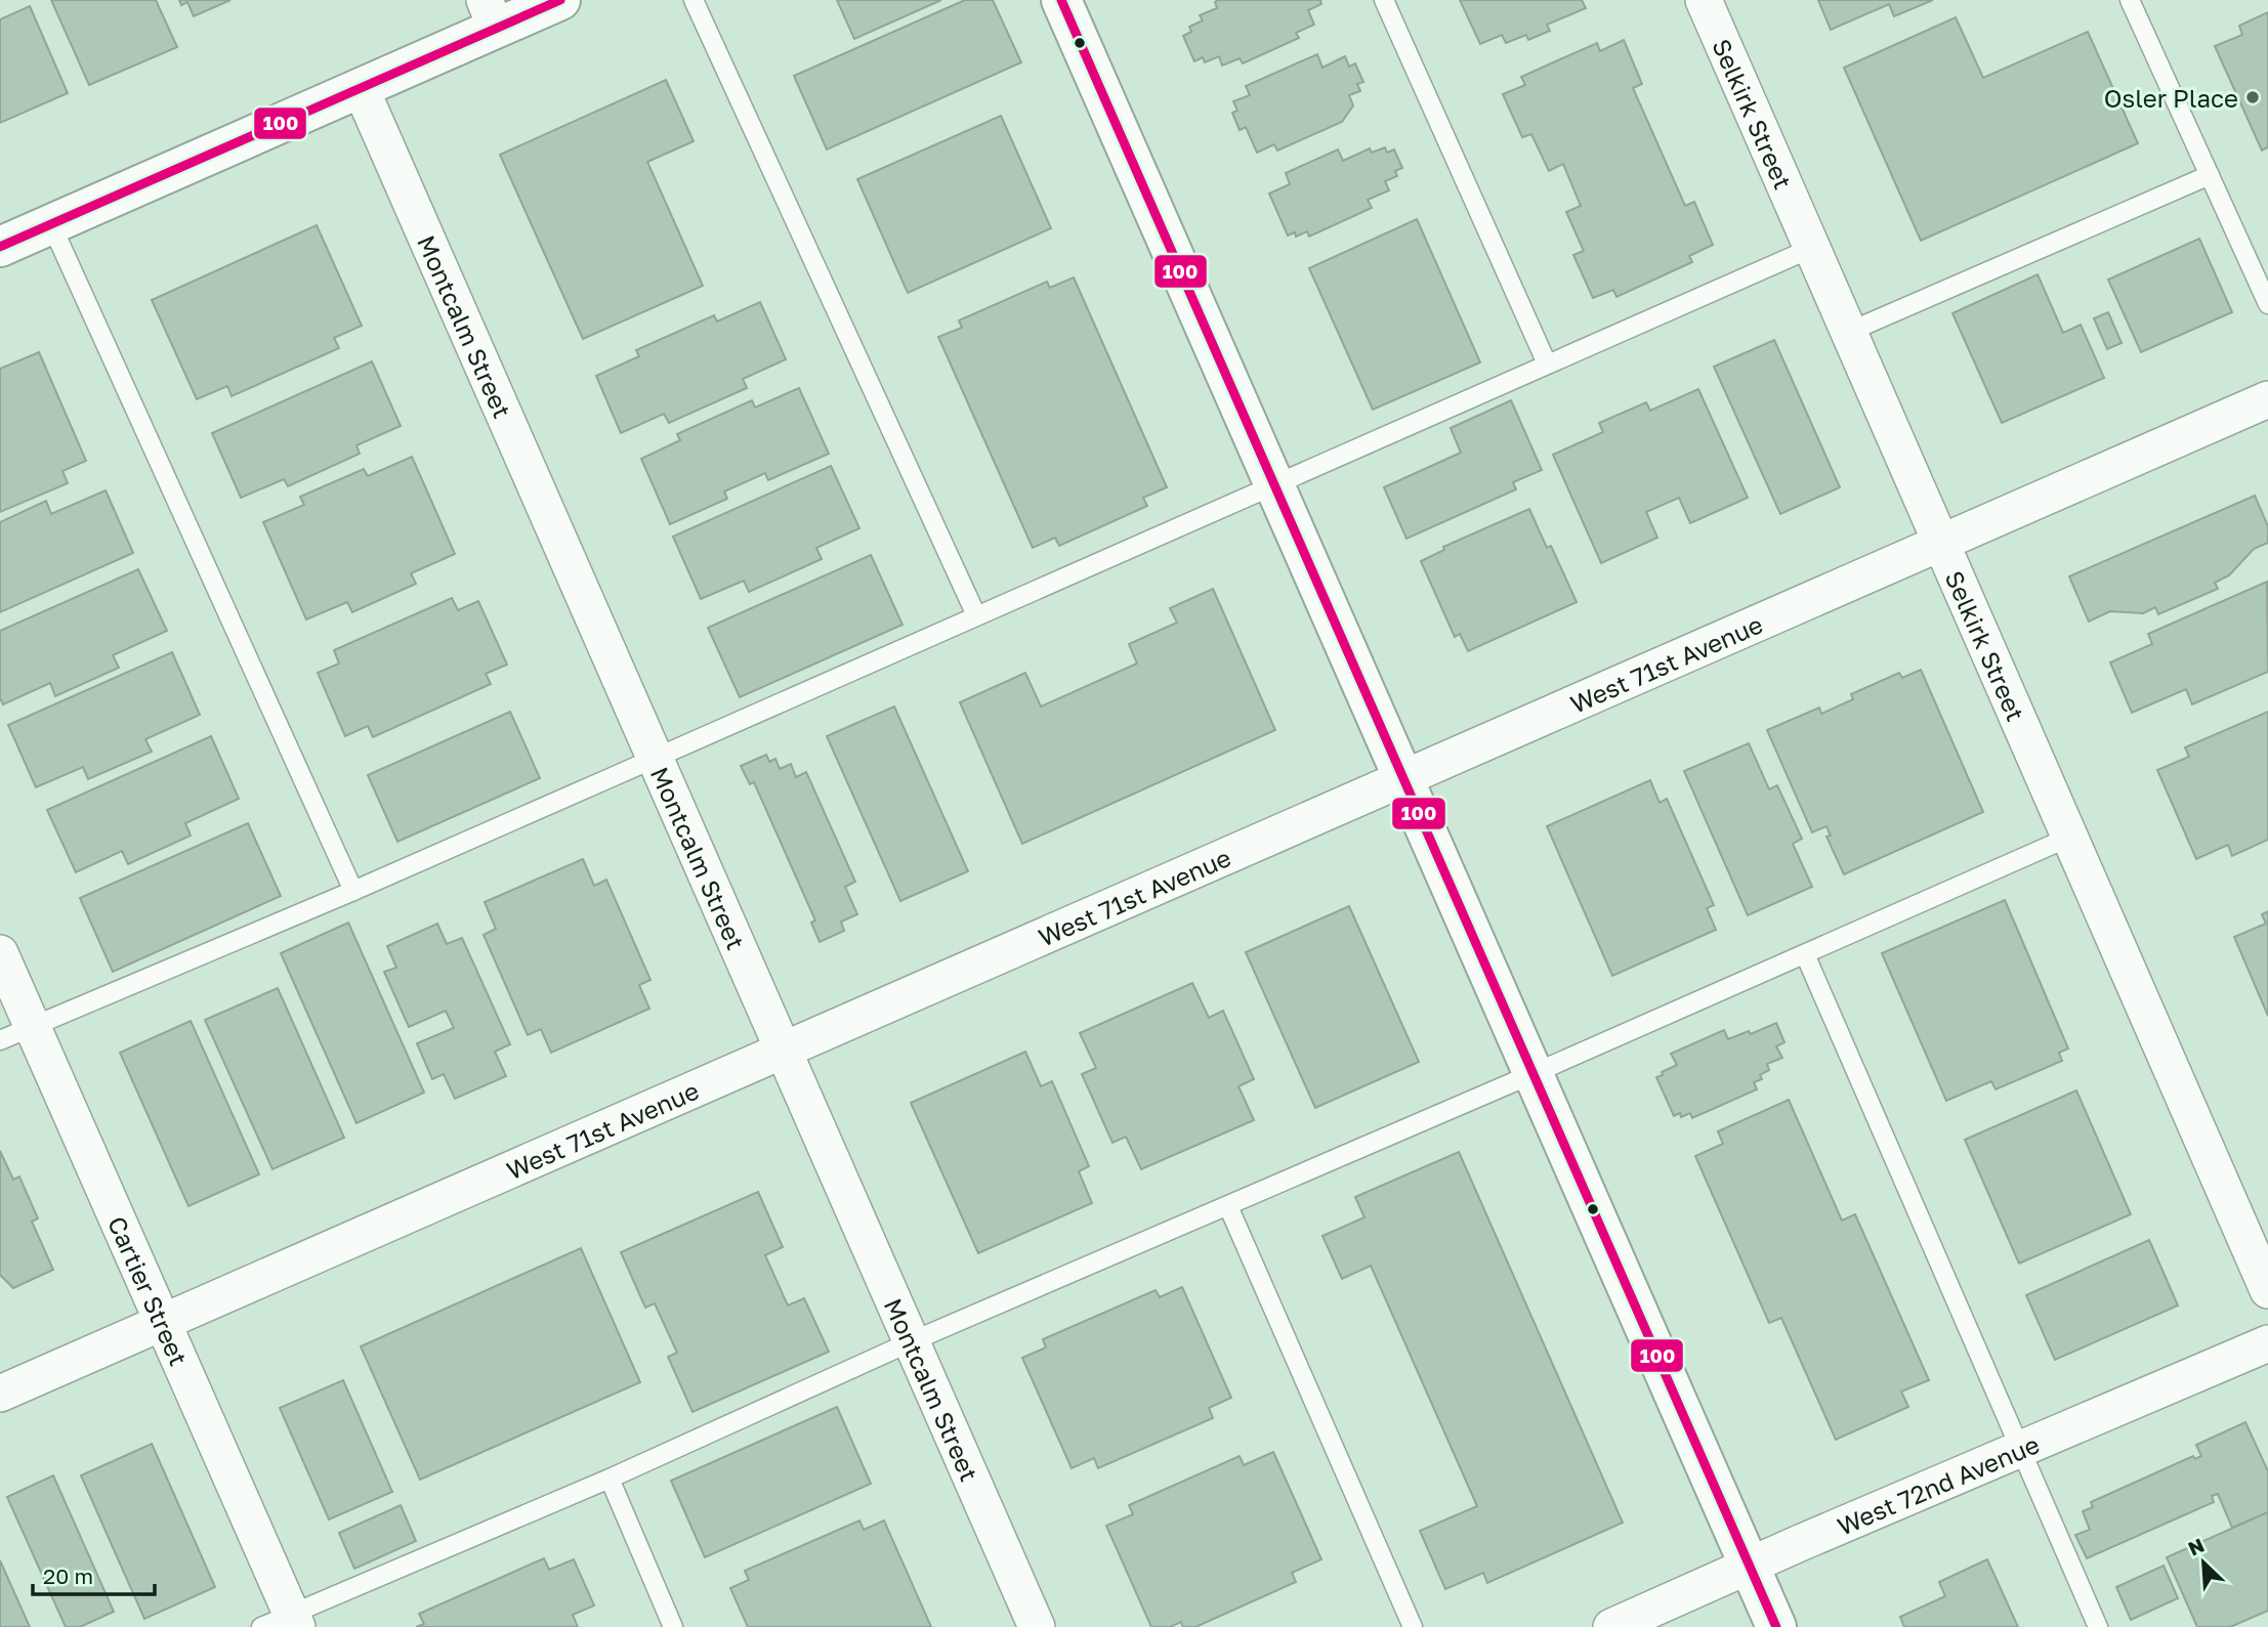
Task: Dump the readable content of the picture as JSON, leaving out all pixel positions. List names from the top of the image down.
{
  "streets": {
    "street": [
      "Selkirk Street",
      "Montcalm Street",
      "West 71st Avenue",
      "Cartier Street",
      "West 72nd Avenue"
    ]
  },
  "crossings": [
    ["Selkirk Street", "West 71st Avenue"],
    ["Montcalm Street", "West 71st Avenue"],
    ["West 71st Avenue", "Cartier Street"]
  ],
  "places": ["Osler Place"],
  "lines": ["transit line 100"],
  "scale_bar": "20 m",
  "north": "top left"
}
